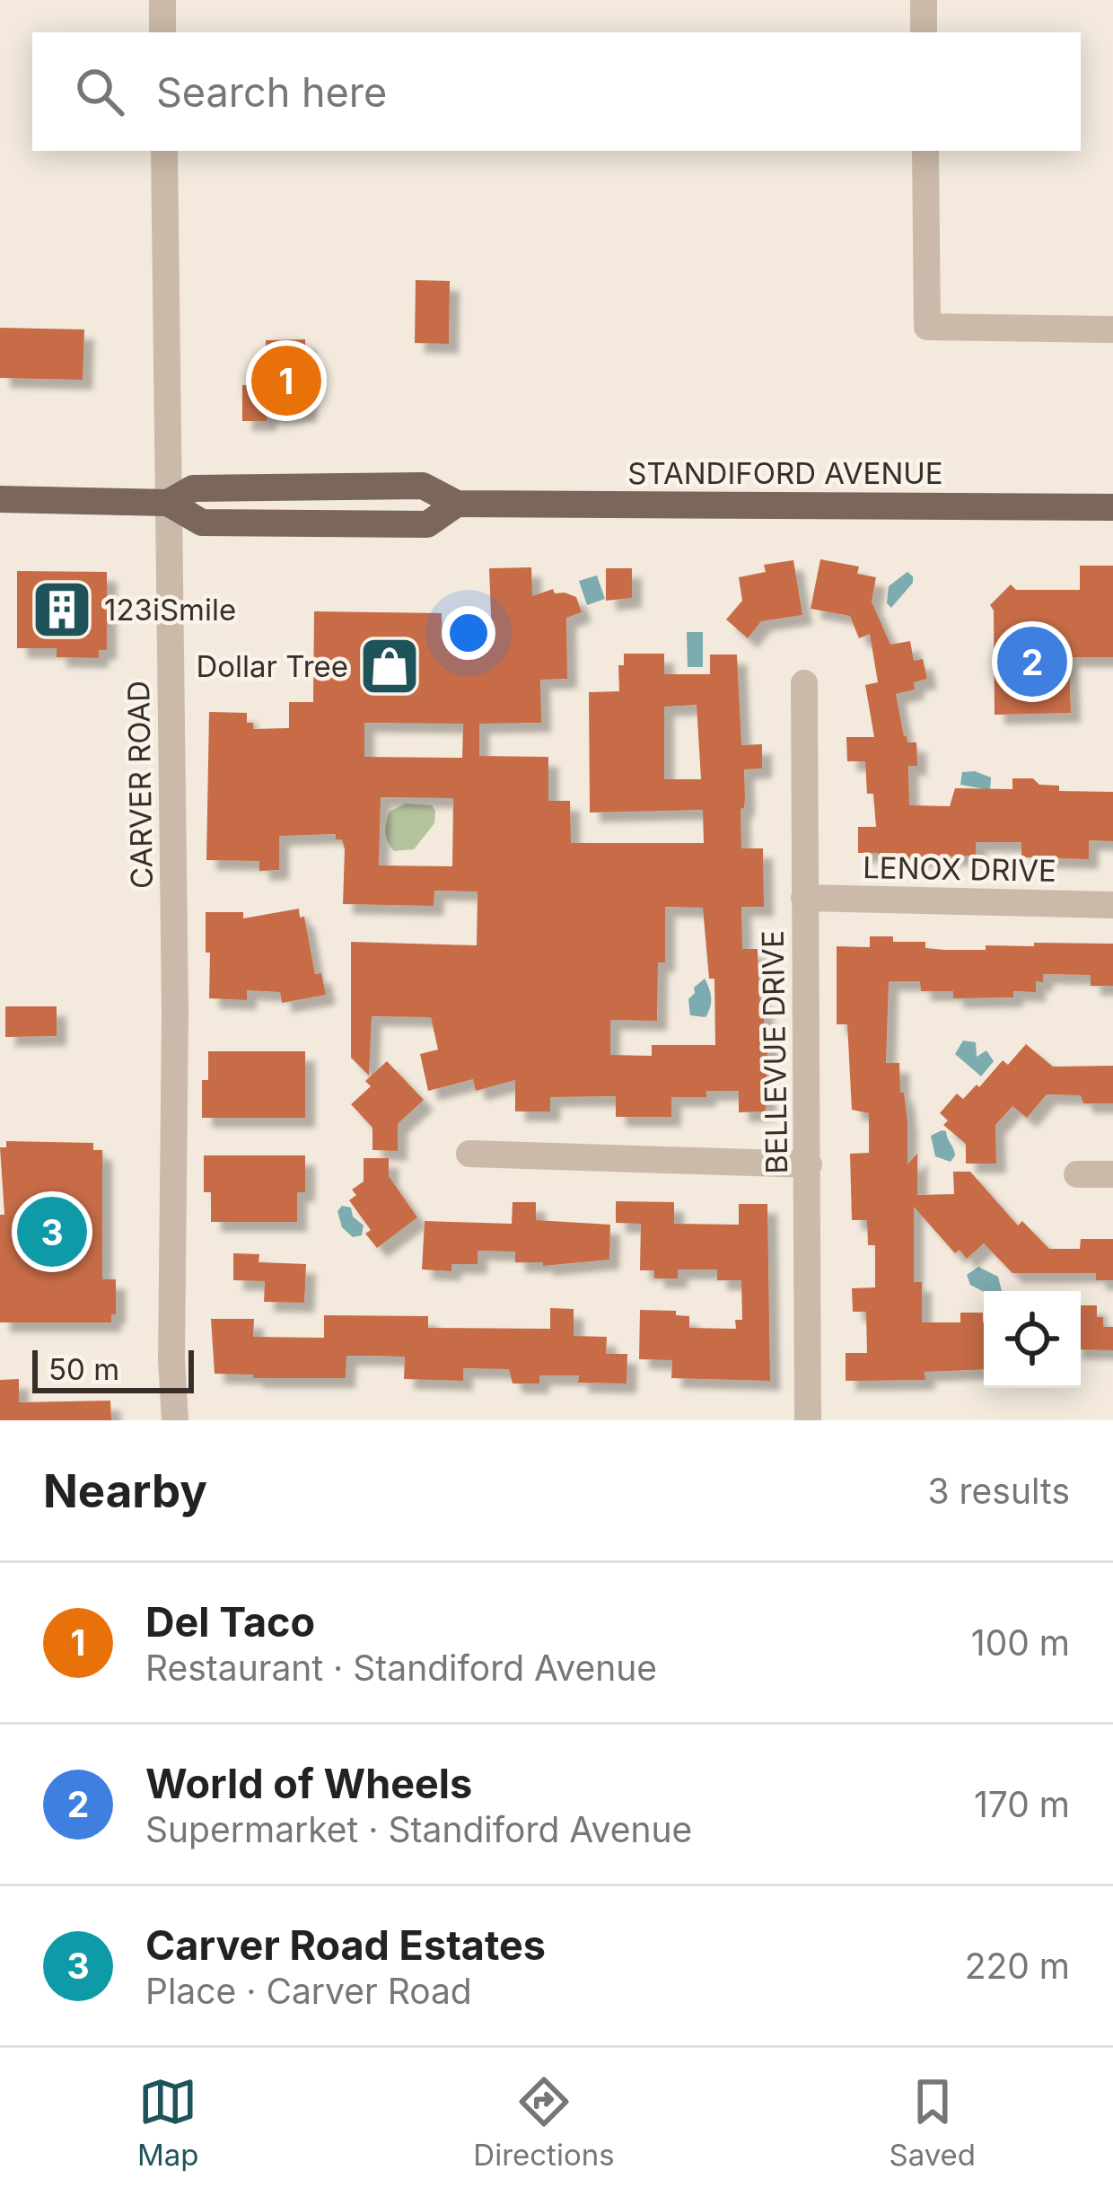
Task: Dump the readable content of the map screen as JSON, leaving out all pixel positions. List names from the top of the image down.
{
  "streets": {
    "main road": ["STANDIFORD AVENUE"],
    "street": ["CARVER ROAD", "LENOX DRIVE", "BELLEVUE DRIVE"]
  },
  "crossings": [
    ["STANDIFORD AVENUE", "CARVER ROAD"],
    ["LENOX DRIVE", "BELLEVUE DRIVE"]
  ],
  "places": {
    "building": ["123iSmile"],
    "shop": ["Dollar Tree"]
  },
  "scale_bar": "50 m",
  "page": {
    "search": "Search here",
    "pins": ["1", "2", "3"],
    "scale": "50 m",
    "heading": ["Nearby", "3 results"],
    "list": [
      {
        "mark": "1",
        "name": "Del Taco",
        "note": "Restaurant · Standiford Avenue",
        "value": "100 m"
      },
      {
        "mark": "2",
        "name": "World of Wheels",
        "note": "Supermarket · Standiford Avenue",
        "value": "170 m"
      },
      {
        "mark": "3",
        "name": "Carver Road Estates",
        "note": "Place · Carver Road",
        "value": "220 m"
      }
    ],
    "nav": ["Map", "Directions", "Saved"]
  }
}
